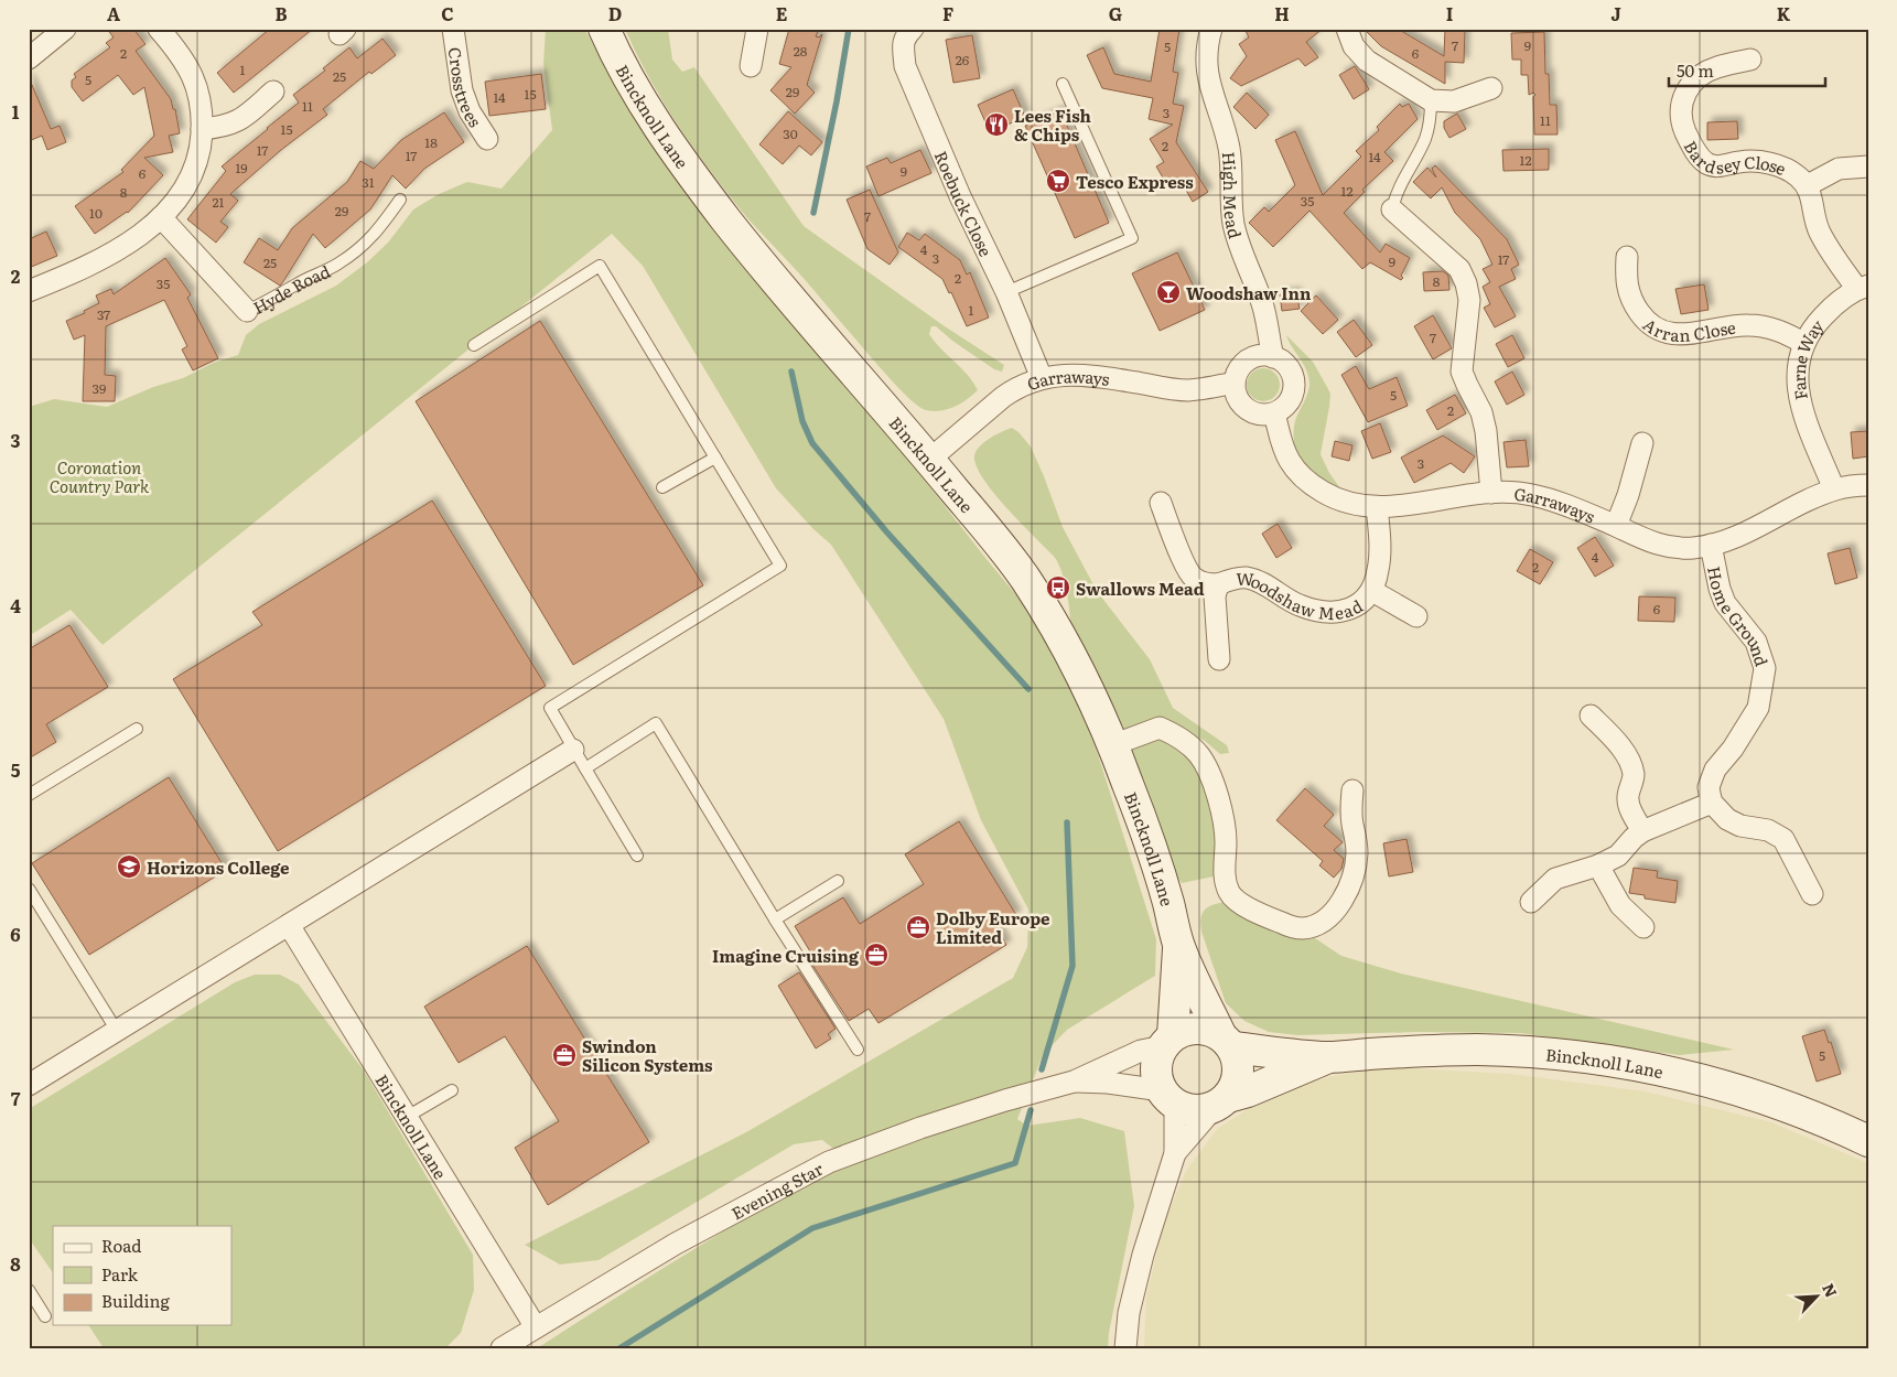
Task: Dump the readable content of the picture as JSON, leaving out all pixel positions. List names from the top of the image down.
{
  "streets": {
    "street": [
      "Crosstrees",
      "Bincknoll Lane",
      "Bardsey Close",
      "High Mead",
      "Roebuck Close",
      "Hyde Road",
      "Arran Close",
      "Farne Way",
      "Garraways",
      "Woodshaw Mead",
      "Home Ground",
      "Evening Star"
    ]
  },
  "crossings": [
    ["Bincknoll Lane", "Garraways"],
    ["Bincknoll Lane", "Evening Star"],
    ["Bardsey Close", "Farne Way"],
    ["High Mead", "Garraways"],
    ["Roebuck Close", "Garraways"],
    ["Arran Close", "Farne Way"],
    ["Farne Way", "Garraways"],
    ["Garraways", "Woodshaw Mead"],
    ["Garraways", "Home Ground"]
  ],
  "parks": ["Coronation Country Park"],
  "places": {
    "restaurant": ["Lees Fish & Chips"],
    "supermarket": ["Tesco Express"],
    "bar": ["Woodshaw Inn"],
    "bus stop": ["Swallows Mead"],
    "school or university": ["Horizons College"],
    "office": ["Dolby Europe Limited", "Imagine Cruising", "Swindon Silicon Systems"]
  },
  "house_numbers": [
    "7",
    "9",
    "5",
    "28",
    "2",
    "6",
    "26",
    "1",
    "25",
    "5",
    "29",
    "15",
    "14",
    "11",
    "3",
    "11",
    "15",
    "30",
    "18",
    "2",
    "17",
    "17",
    "14",
    "12",
    "19",
    "9",
    "6",
    "31",
    "12",
    "8",
    "35",
    "21",
    "29",
    "10",
    "7",
    "4",
    "3",
    "17",
    "9",
    "25",
    "2",
    "8",
    "35",
    "1",
    "37",
    "7",
    "39",
    "5",
    "2",
    "3",
    "4",
    "2",
    "6",
    "5"
  ],
  "legend": ["Road", "Park", "Building"],
  "scale_bar": "50 m",
  "north": "top right",
  "grid": {
    "columns": [
      "A",
      "B",
      "C",
      "D",
      "E",
      "F",
      "G",
      "H",
      "I",
      "J",
      "K"
    ],
    "rows": [
      "1",
      "2",
      "3",
      "4",
      "5",
      "6",
      "7",
      "8"
    ]
  }
}
